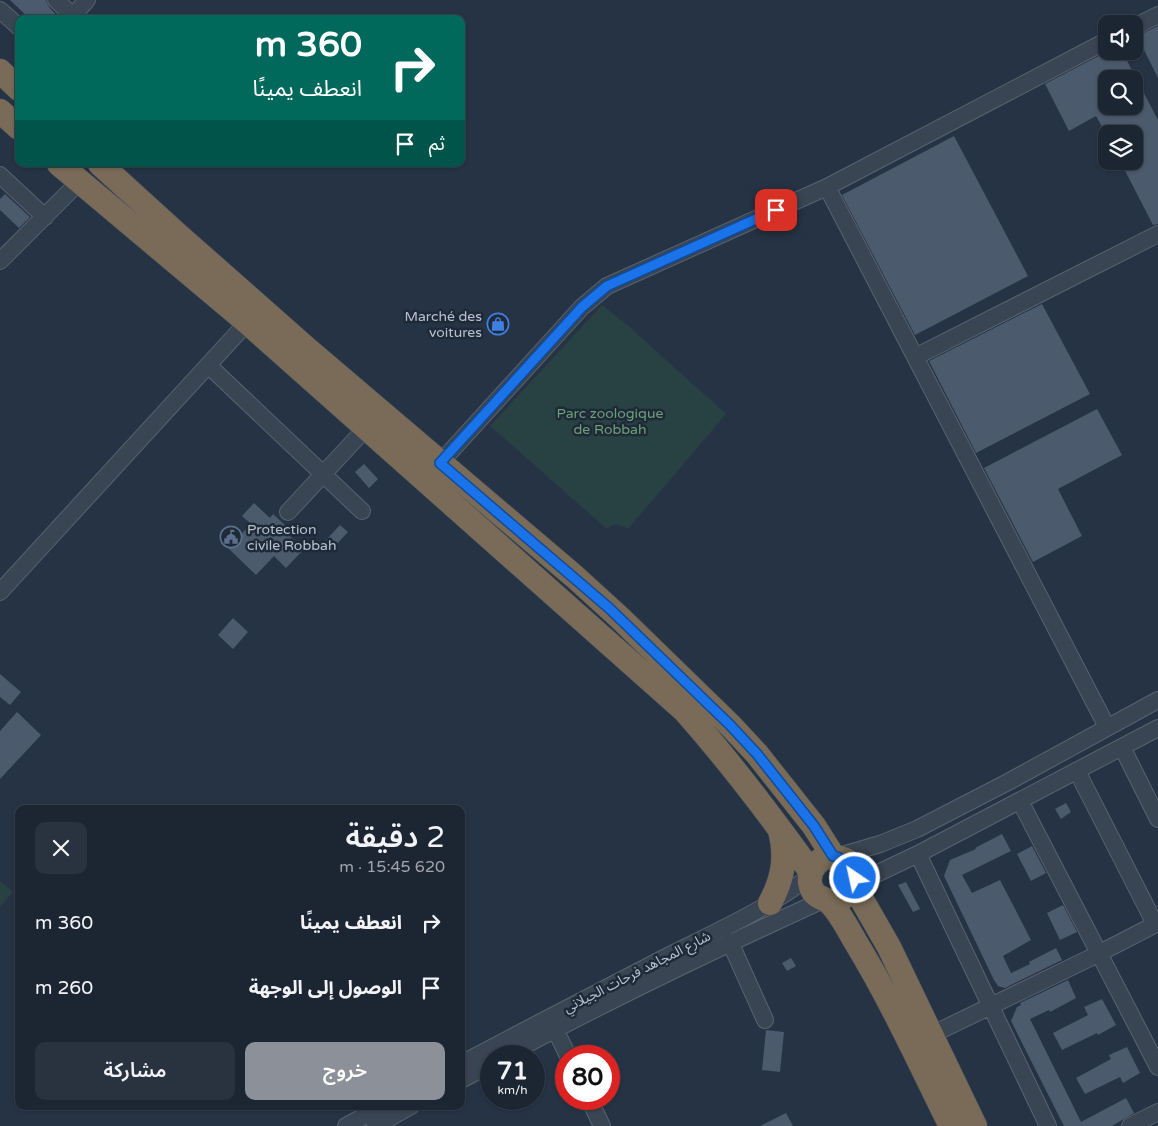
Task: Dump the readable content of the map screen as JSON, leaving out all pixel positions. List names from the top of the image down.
{
  "streets": {
    "street": ["شارع المجاهد فرحات الجيلاني"]
  },
  "parks": ["Parc zoologique de Robbah"],
  "places": {
    "shop": ["Marché des voitures"],
    "public building": ["Protection civile Robbah"]
  },
  "page": {
    "turn": ["360 m", "انعطف يمينًا"],
    "then": "ثم",
    "heading": ["2 دقيقة", "620 m · 15:45"],
    "list": [
      {
        "name": "انعطف يمينًا",
        "value": "360 m"
      },
      {
        "name": "الوصول إلى الوجهة",
        "value": "260 m"
      }
    ],
    "buttons": ["خروج", "مشاركة"],
    "speed": "71 km/h",
    "limit": "80"
  }
}
